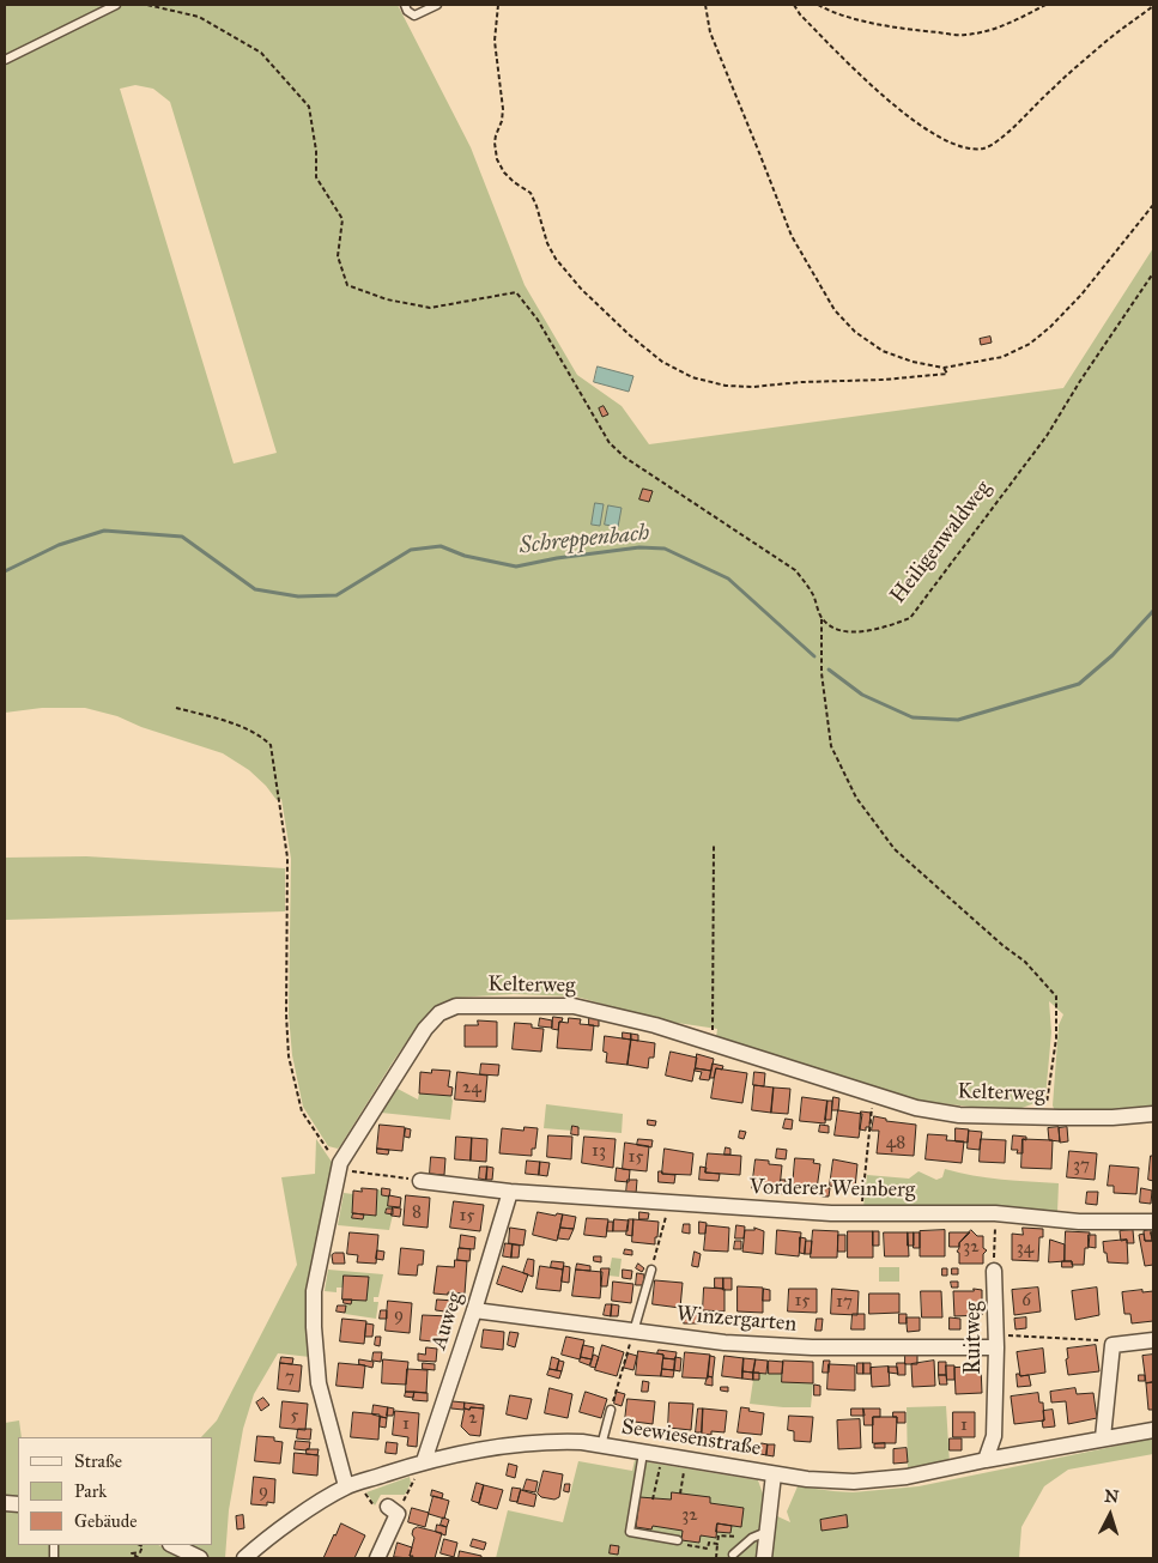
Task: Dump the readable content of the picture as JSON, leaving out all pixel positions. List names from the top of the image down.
{
  "streets": {
    "street": [
      "Kelterweg",
      "Vorderer Weinberg",
      "Winzergarten",
      "Auweg",
      "Ruitweg",
      "Seewiesenstraße"
    ],
    "path": ["Heiligenwaldweg"]
  },
  "crossings": [
    ["Kelterweg", "Seewiesenstraße"],
    ["Vorderer Weinberg", "Auweg"],
    ["Vorderer Weinberg", "Ruitweg"],
    ["Winzergarten", "Auweg"],
    ["Winzergarten", "Ruitweg"],
    ["Auweg", "Seewiesenstraße"],
    ["Ruitweg", "Seewiesenstraße"]
  ],
  "water": ["Schreppenbach"],
  "house_numbers": [
    "24",
    "48",
    "13",
    "15",
    "37",
    "8",
    "15",
    "32",
    "34",
    "15",
    "6",
    "17",
    "9",
    "7",
    "5",
    "2",
    "1",
    "1",
    "9",
    "32"
  ],
  "legend": ["Straße", "Park", "Gebäude"],
  "north": "top"
}
